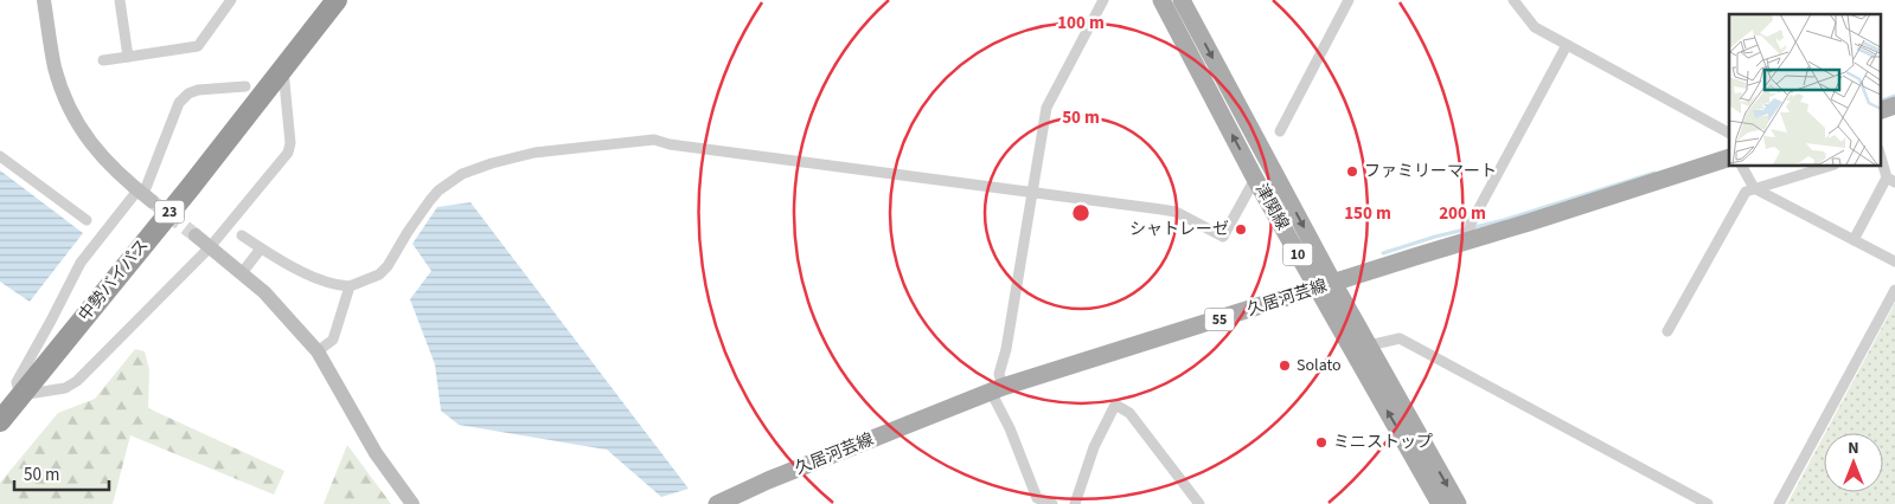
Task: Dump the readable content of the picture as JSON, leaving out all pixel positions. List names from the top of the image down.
{
  "streets": {
    "highway": ["23", "中勢バイパス"],
    "main road": [
      "津関線",
      "10",
      "久居河芸線",
      "55"
    ]
  },
  "crossings": [
    ["津関線", "久居河芸線"]
  ],
  "places": [
    "ファミリーマート",
    "シャトレーゼ",
    "Solato",
    "ミニストップ"
  ],
  "scale_bar": "50 m",
  "north": "top",
  "rings": [
    "100 m",
    "50 m",
    "150 m",
    "200 m"
  ]
}
